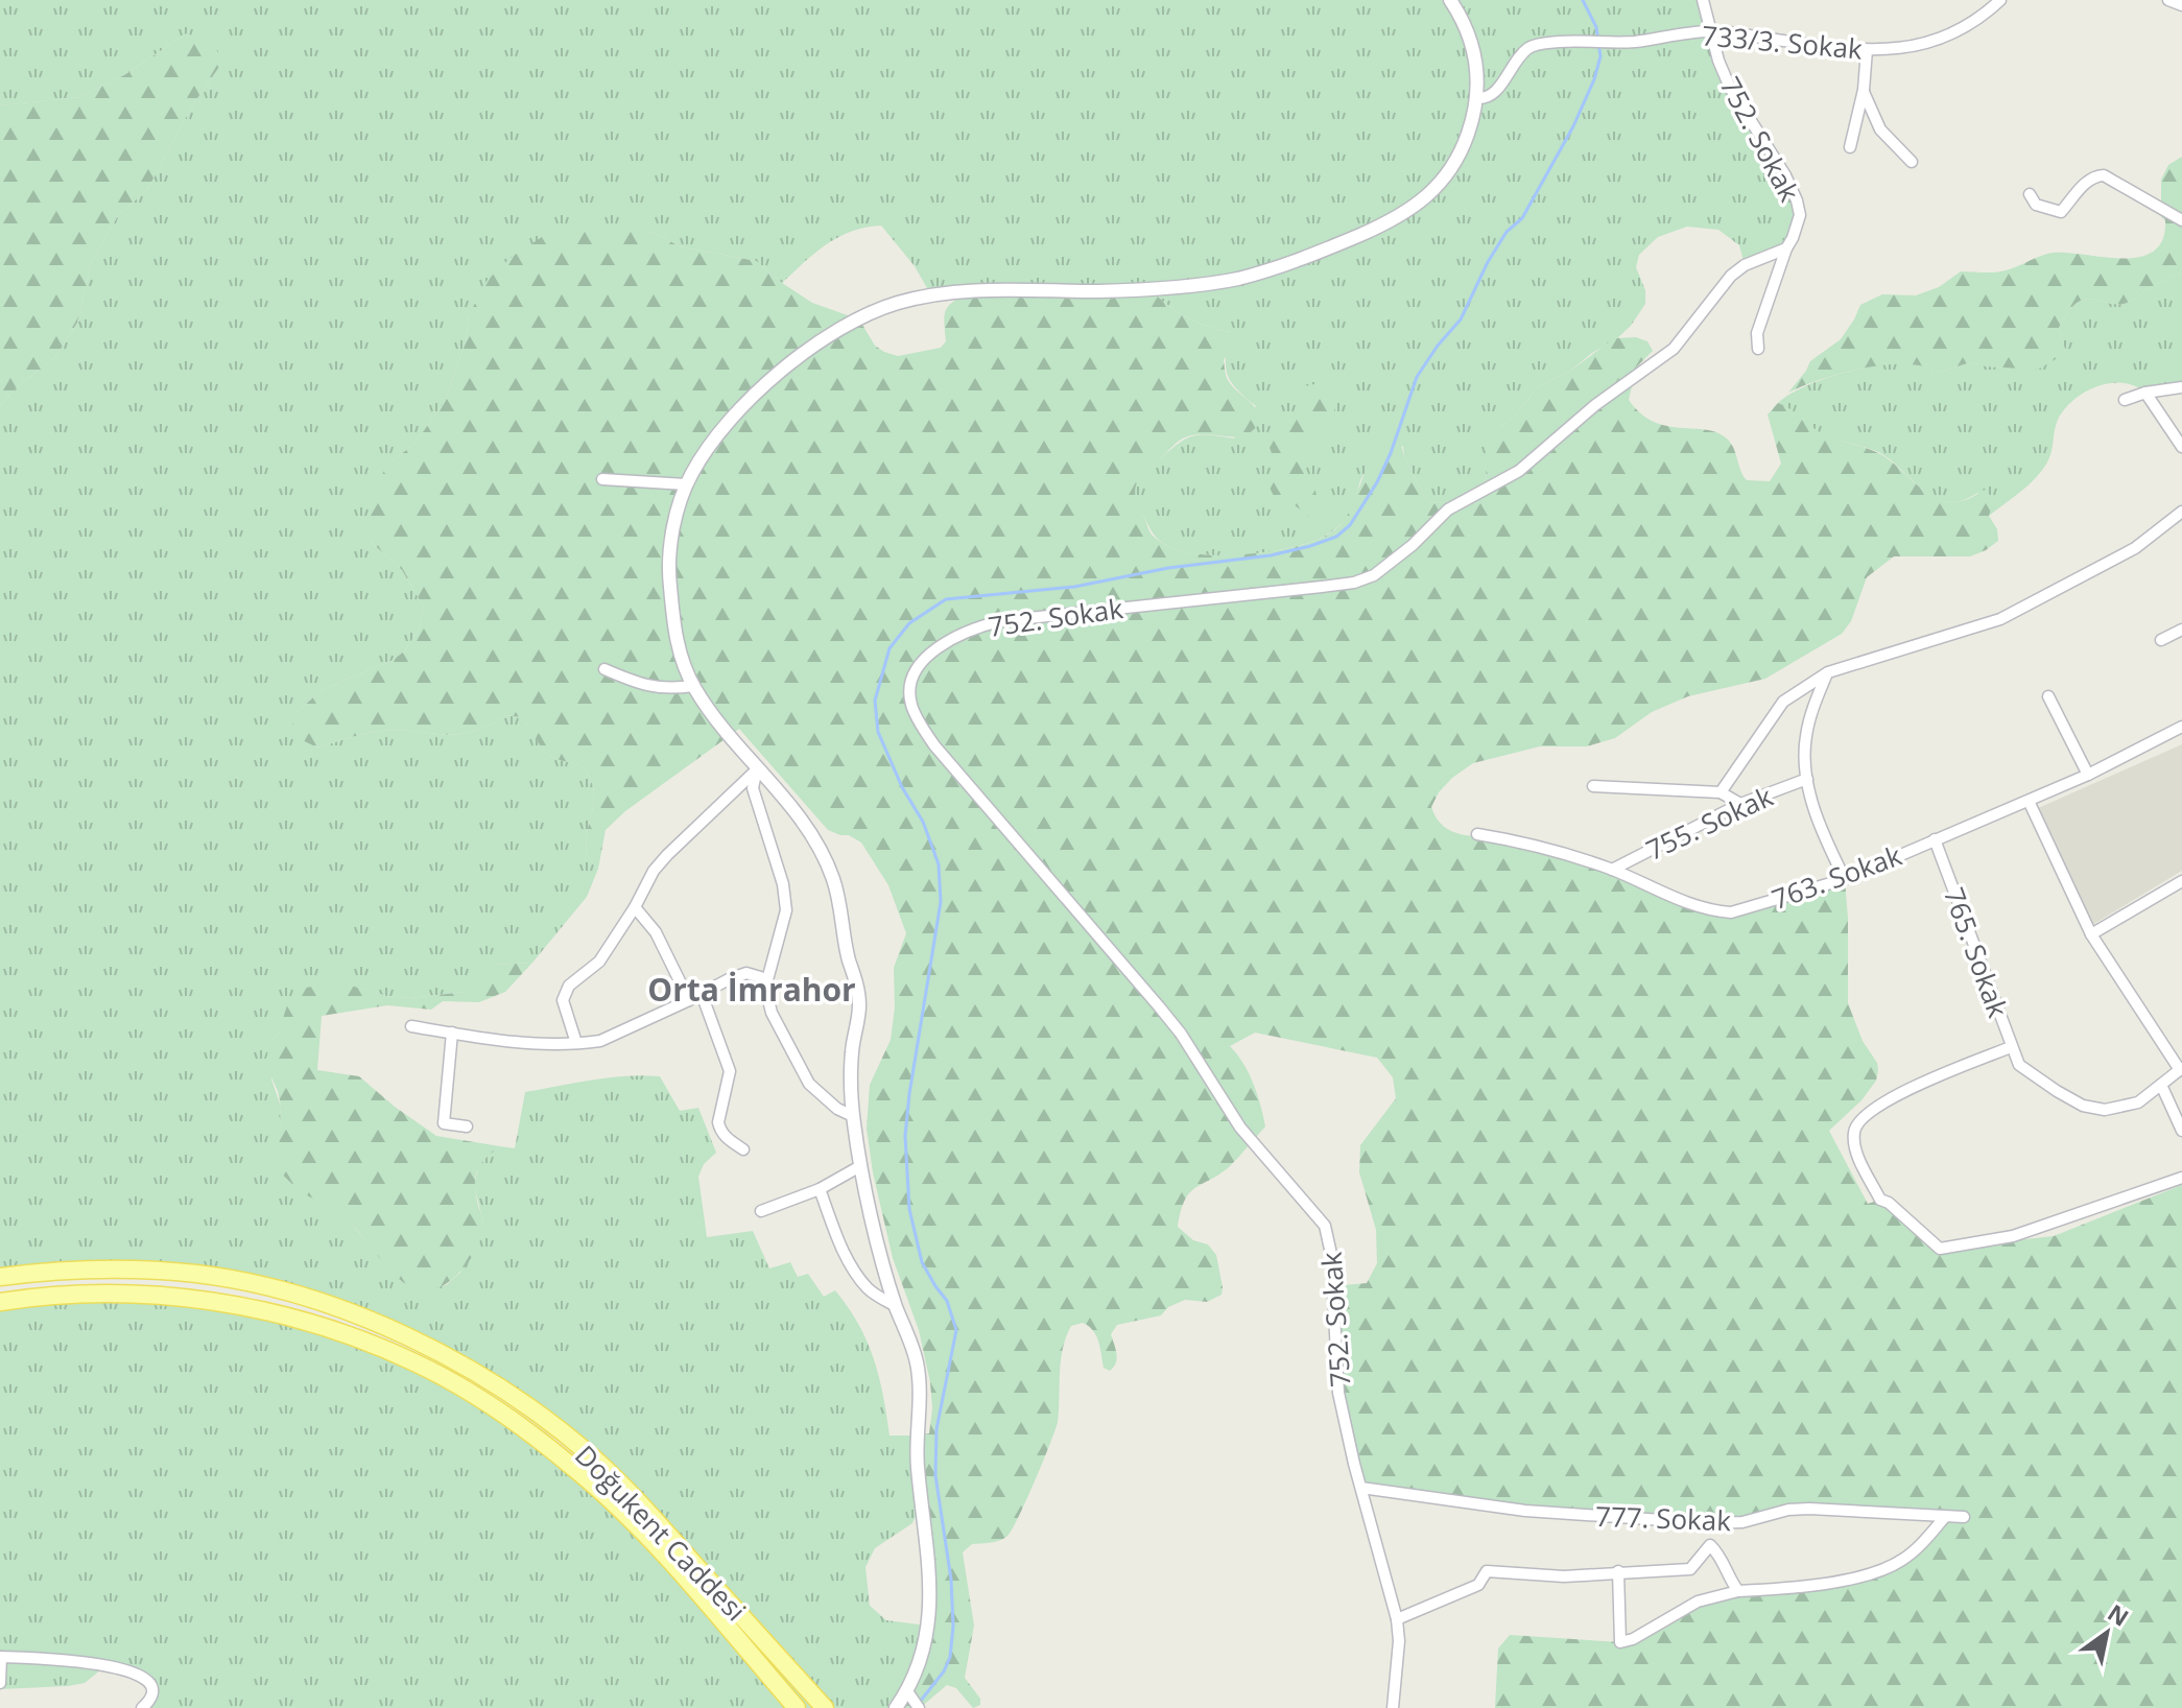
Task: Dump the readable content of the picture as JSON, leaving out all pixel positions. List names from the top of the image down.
{
  "streets": {
    "main road": ["Doğukent Caddesi"],
    "street": [
      "733/3. Sokak",
      "752. Sokak",
      "755. Sokak",
      "763. Sokak",
      "765. Sokak",
      "777. Sokak"
    ]
  },
  "crossings": [
    ["733/3. Sokak", "752. Sokak"],
    ["752. Sokak", "777. Sokak"],
    ["755. Sokak", "763. Sokak"],
    ["763. Sokak", "765. Sokak"]
  ],
  "districts": ["Orta İmrahor"],
  "north": "top right"
}
